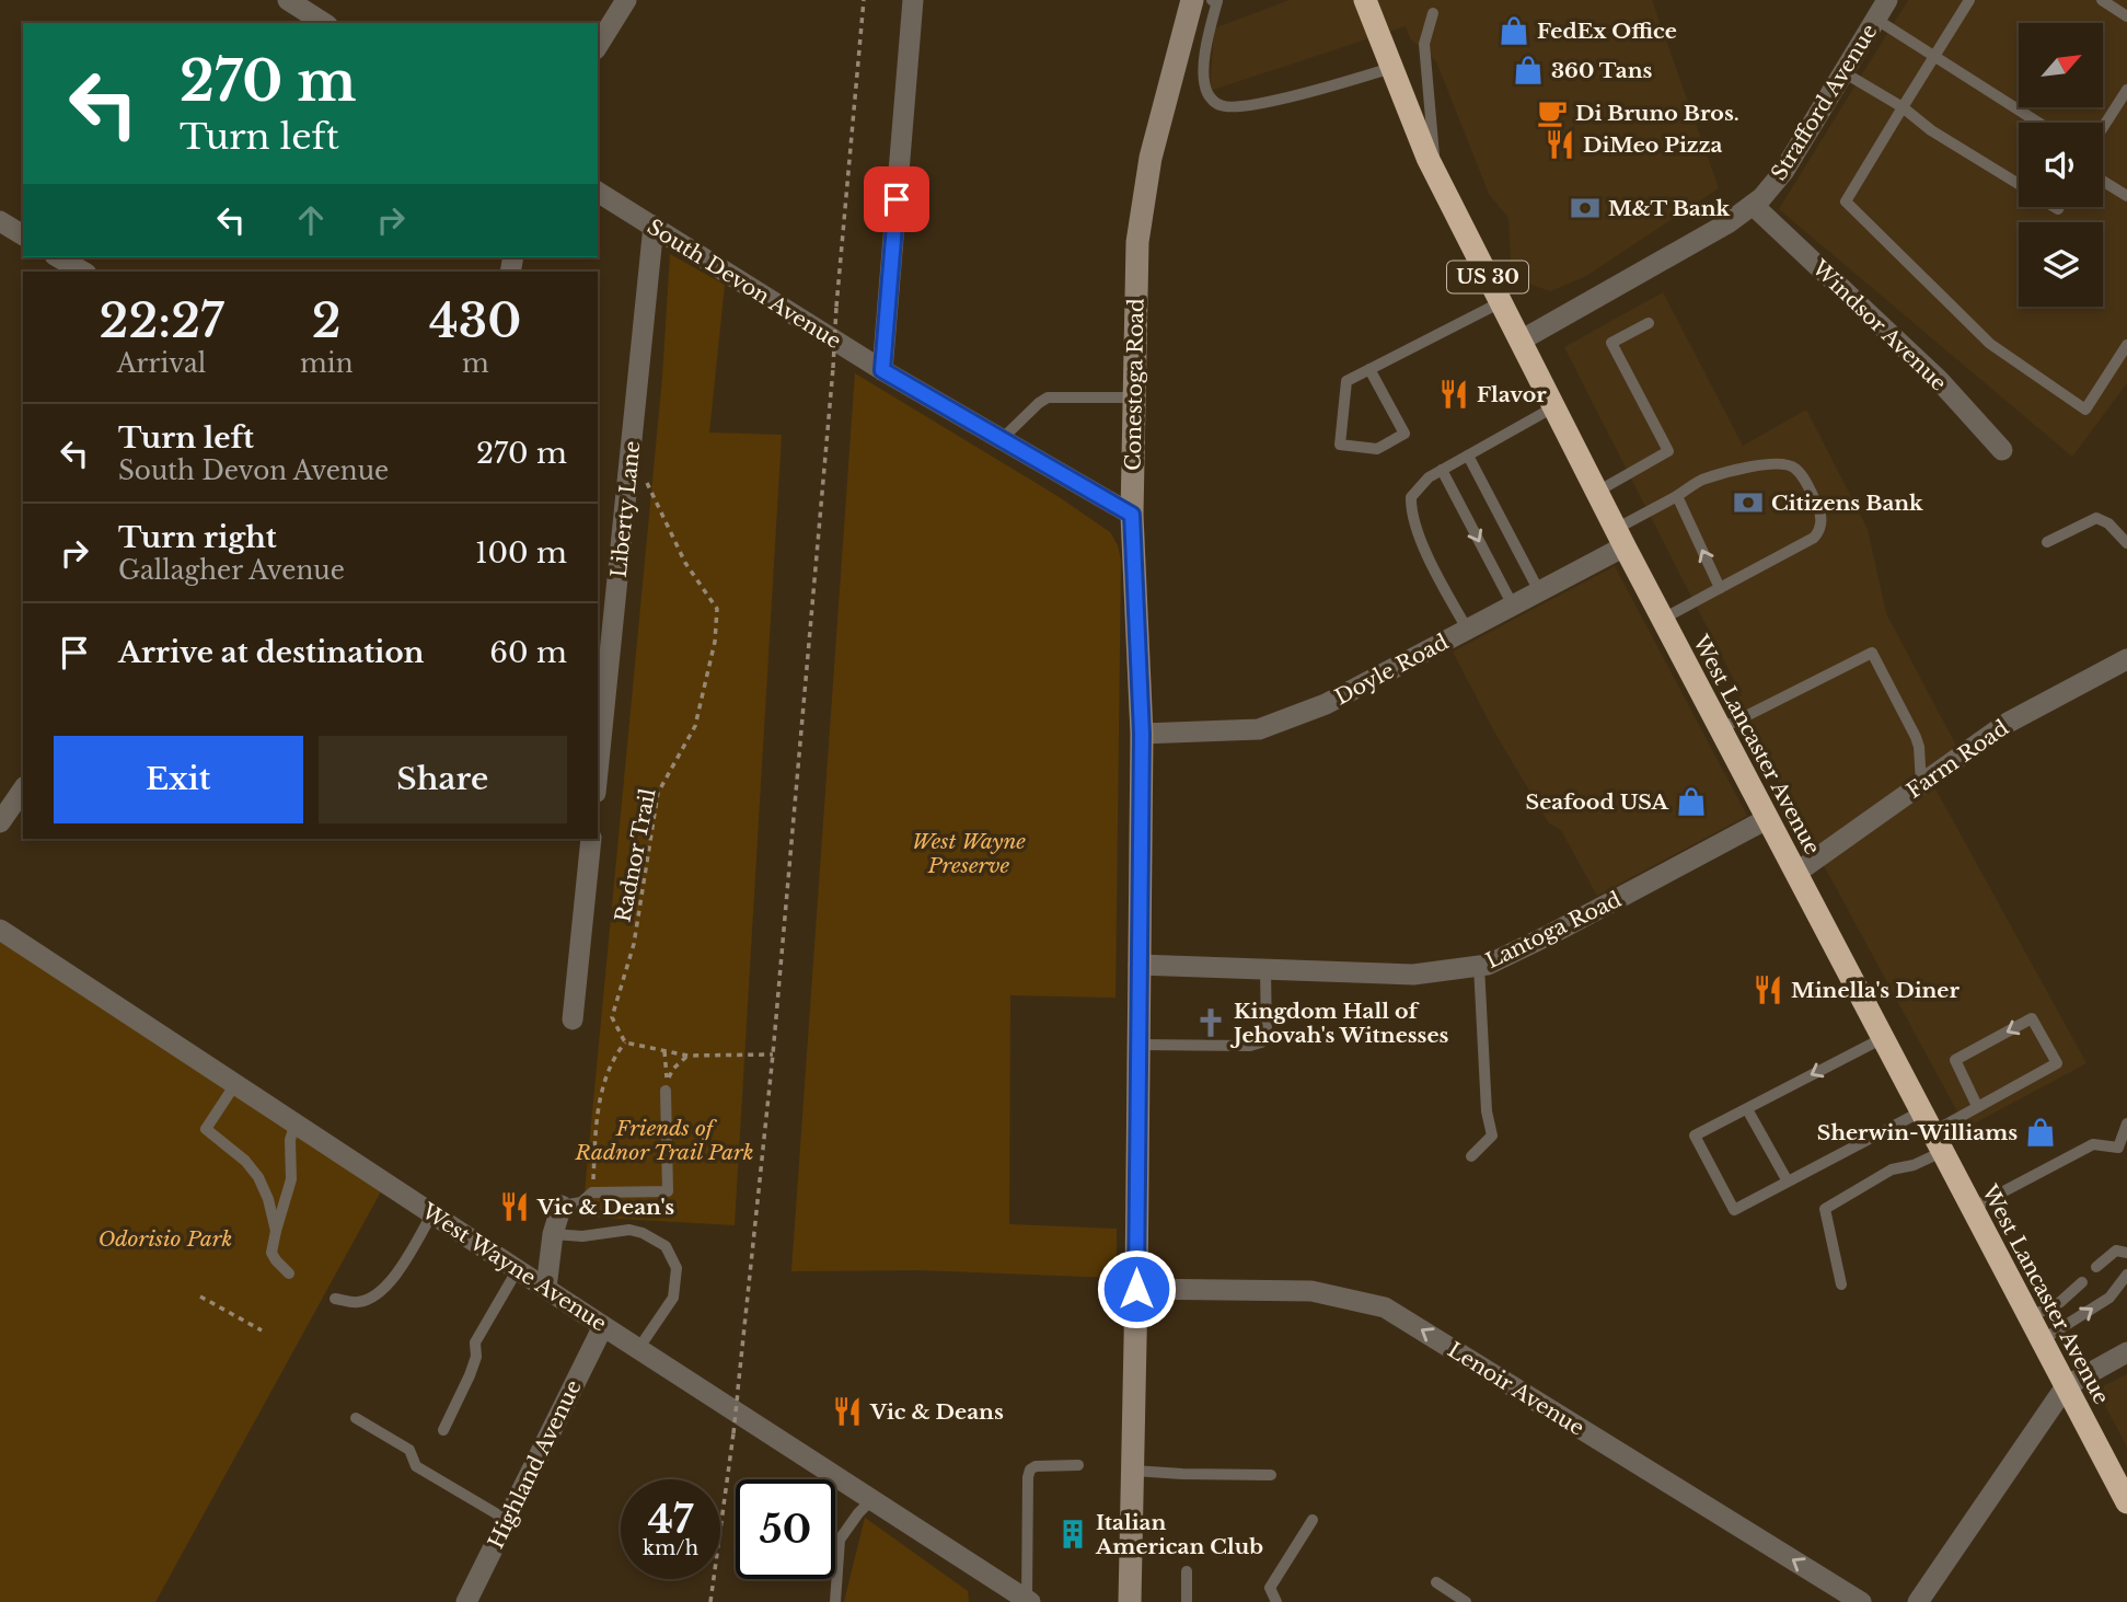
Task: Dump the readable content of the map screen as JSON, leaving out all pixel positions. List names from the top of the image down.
{
  "streets": {
    "highway": ["US 30", "West Lancaster Avenue"],
    "main road": ["Conestoga Road"],
    "street": [
      "Strafford Avenue",
      "South Devon Avenue",
      "Windsor Avenue",
      "Liberty Lane",
      "Doyle Road",
      "Farm Road",
      "Lantoga Road",
      "West Wayne Avenue",
      "Lenoir Avenue",
      "Highland Avenue"
    ],
    "path": ["Radnor Trail"]
  },
  "crossings": [
    ["Strafford Avenue", "Windsor Avenue"],
    ["Strafford Avenue", "West Lancaster Avenue"],
    ["South Devon Avenue", "Conestoga Road"],
    ["South Devon Avenue", "Liberty Lane"],
    ["Conestoga Road", "Doyle Road"],
    ["Conestoga Road", "Lantoga Road"],
    ["Conestoga Road", "Lenoir Avenue"],
    ["Doyle Road", "West Lancaster Avenue"],
    ["West Lancaster Avenue", "Farm Road"],
    ["West Lancaster Avenue", "Lantoga Road"],
    ["West Wayne Avenue", "Highland Avenue"]
  ],
  "one_way": ["Lenoir Avenue"],
  "parks": ["West Wayne Preserve", "Friends of Radnor Trail Park", "Odorisio Park"],
  "places": {
    "shop": [
      "FedEx Office",
      "360 Tans",
      "Seafood USA",
      "Sherwin-Williams"
    ],
    "cafe": ["Di Bruno Bros."],
    "restaurant": [
      "DiMeo Pizza",
      "Flavor",
      "Minella's Diner",
      "Vic & Dean's",
      "Vic & Deans"
    ],
    "bank": ["M&T Bank", "Citizens Bank"],
    "church": ["Kingdom Hall of Jehovah's Witnesses"],
    "building": ["Italian American Club"]
  },
  "north": "top right",
  "page": {
    "turn": ["270 m", "Turn left"],
    "eta": [
      "22:27",
      "Arrival",
      "2",
      "min",
      "430",
      "m"
    ],
    "list": [
      {
        "name": "Turn left",
        "note": "South Devon Avenue",
        "value": "270 m"
      },
      {
        "name": "Turn right",
        "note": "Gallagher Avenue",
        "value": "100 m"
      },
      {
        "name": "Arrive at destination",
        "value": "60 m"
      }
    ],
    "buttons": ["Exit", "Share"],
    "speed": "47 km/h",
    "limit": "50"
  }
}
